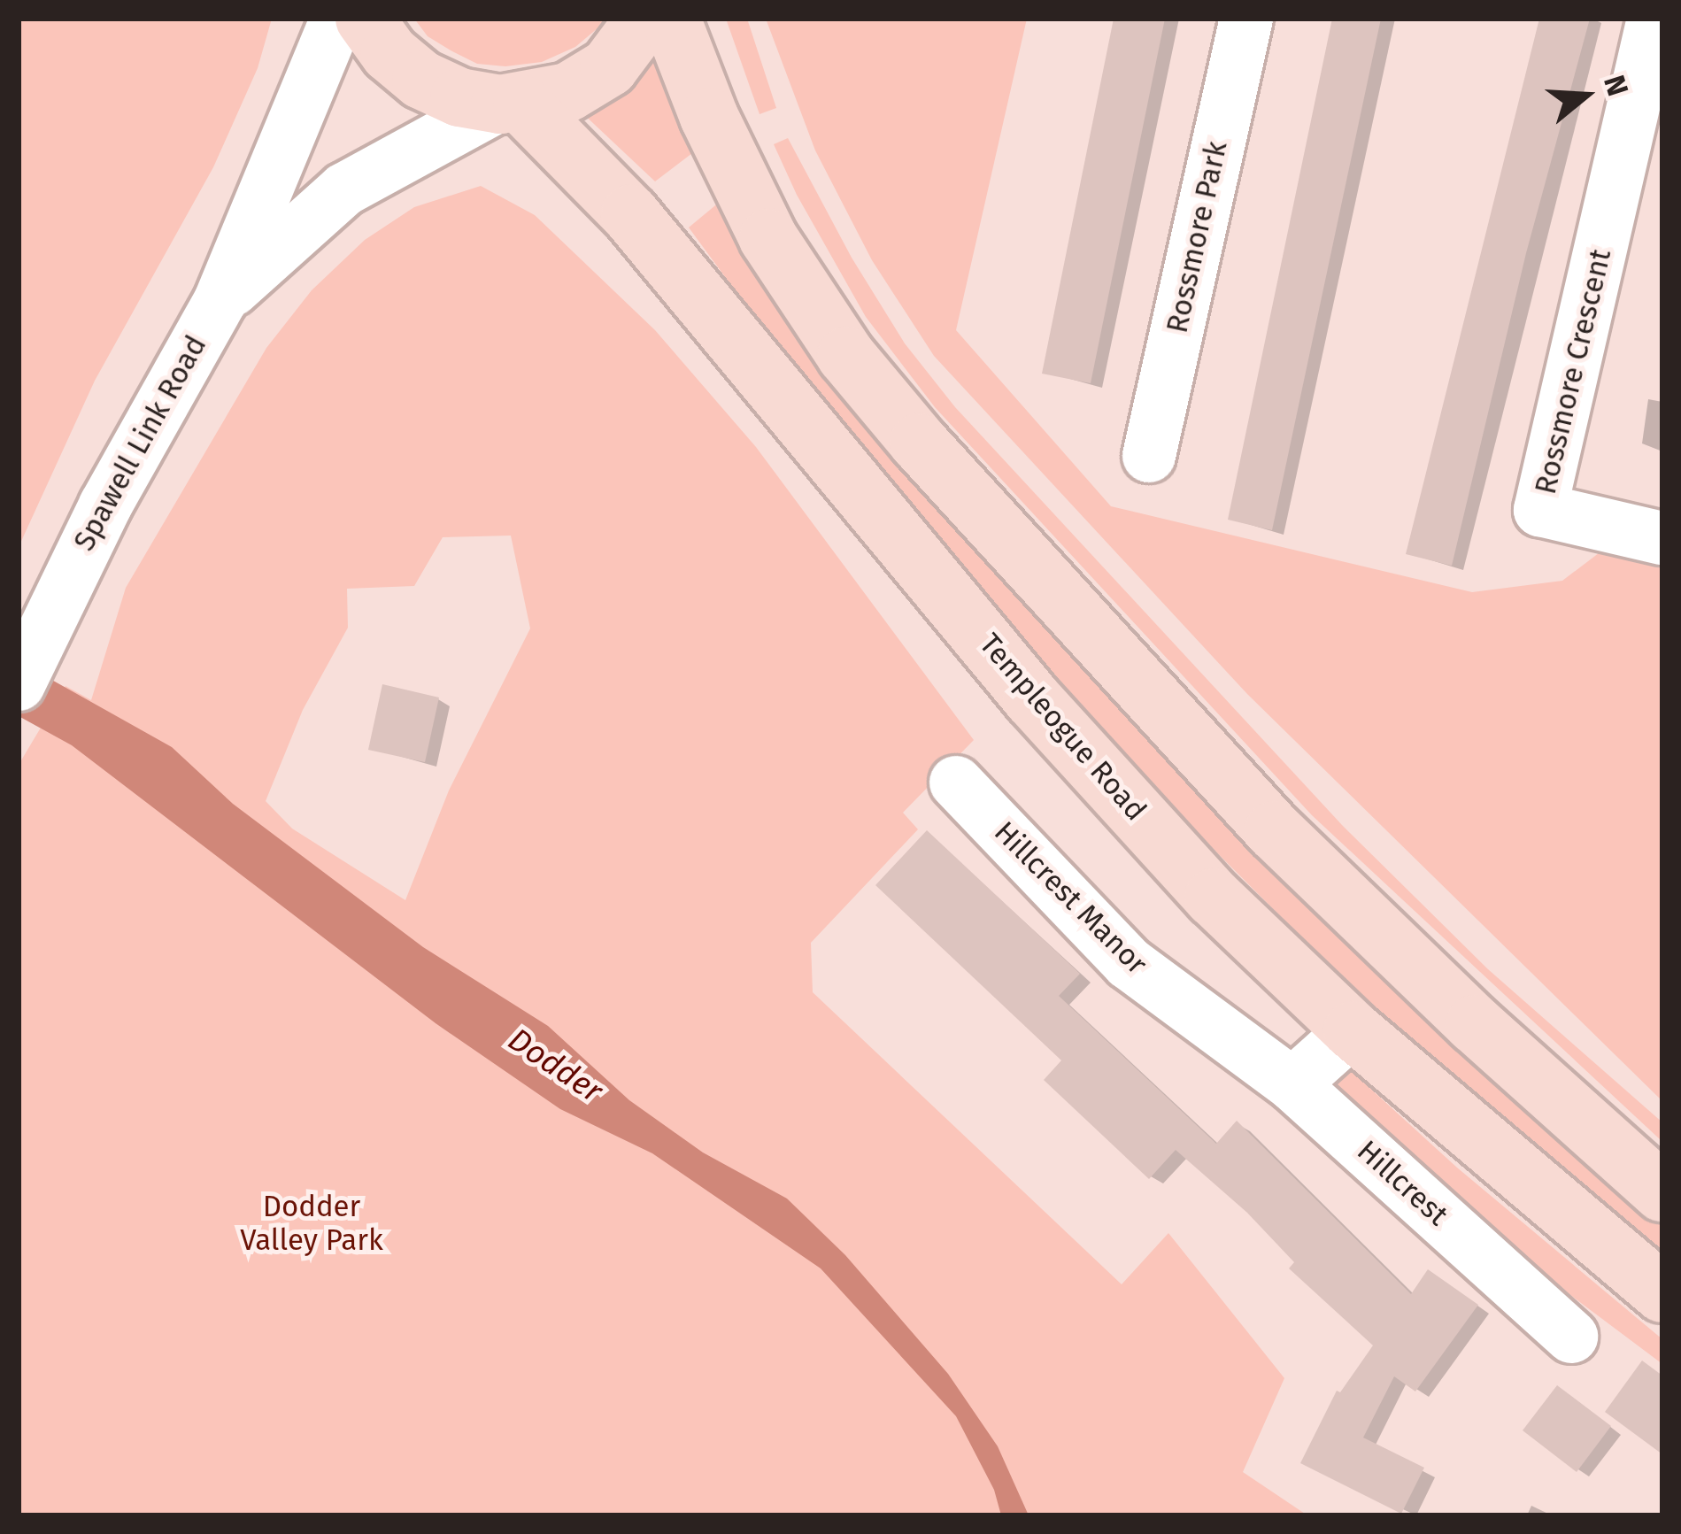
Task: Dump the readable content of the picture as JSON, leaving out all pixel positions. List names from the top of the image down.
{
  "streets": {
    "main road": ["Templeogue Road"],
    "street": [
      "Rossmore Park",
      "Rossmore Crescent",
      "Spawell Link Road",
      "Hillcrest Manor",
      "Hillcrest"
    ]
  },
  "crossings": [
    ["Spawell Link Road", "Templeogue Road"],
    ["Hillcrest Manor", "Hillcrest"]
  ],
  "water": ["Dodder"],
  "parks": ["Dodder Valley Park"],
  "north": "right"
}
